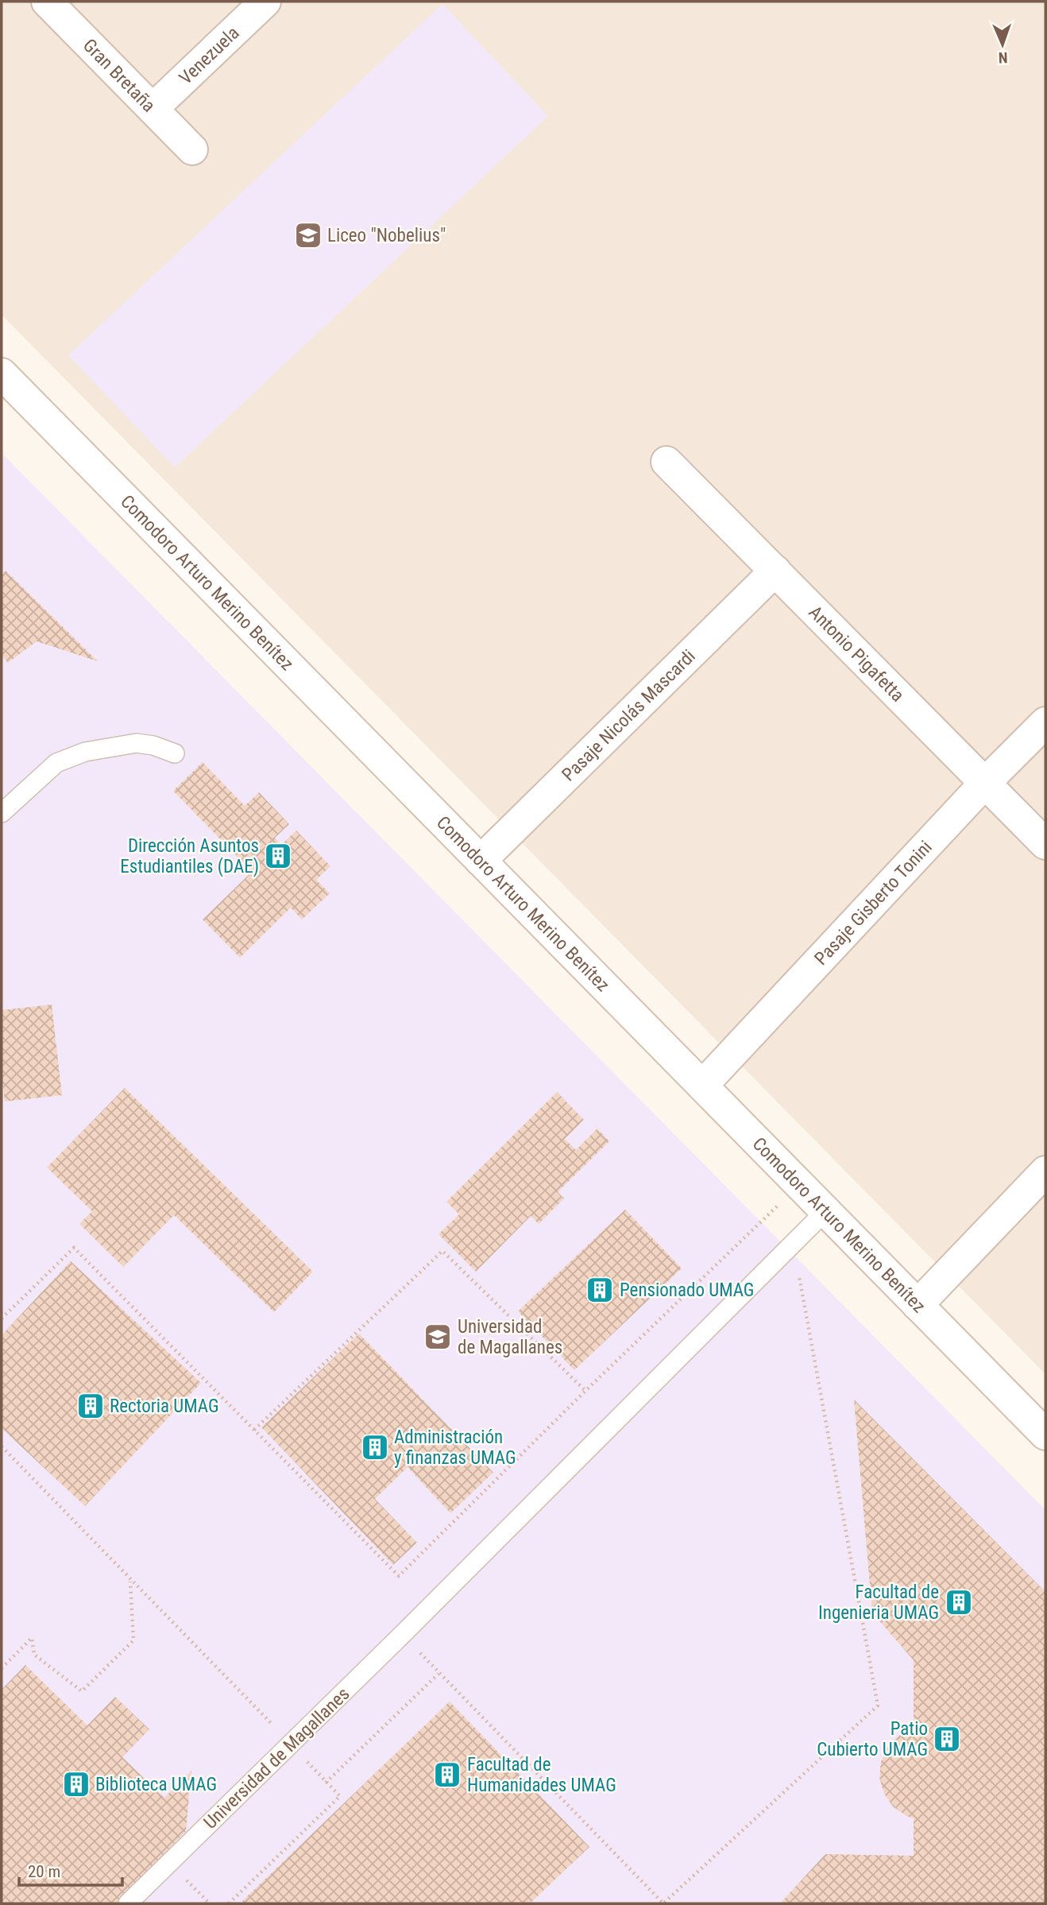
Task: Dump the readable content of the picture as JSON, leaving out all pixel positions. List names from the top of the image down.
{
  "streets": {
    "street": [
      "Venezuela",
      "Gran Bretaña",
      "Comodoro Arturo Merino Benítez",
      "Antonio Pigafetta",
      "Pasaje Nicolás Mascardi",
      "Pasaje Gisberto Tonini"
    ],
    "lane": ["Universidad de Magallanes"]
  },
  "crossings": [
    ["Venezuela", "Gran Bretaña"],
    ["Comodoro Arturo Merino Benítez", "Pasaje Nicolás Mascardi"],
    ["Comodoro Arturo Merino Benítez", "Pasaje Gisberto Tonini"],
    ["Comodoro Arturo Merino Benítez", "Universidad de Magallanes"],
    ["Antonio Pigafetta", "Pasaje Nicolás Mascardi"],
    ["Antonio Pigafetta", "Pasaje Gisberto Tonini"]
  ],
  "places": {
    "school or university": ["Liceo \"Nobelius\"", "Universidad de Magallanes"],
    "building": [
      "Dirección Asuntos Estudiantiles (DAE)",
      "Pensionado UMAG",
      "Rectoria UMAG",
      "Administración y finanzas UMAG",
      "Facultad de Ingenieria UMAG",
      "Patio Cubierto UMAG",
      "Facultad de Humanidades UMAG",
      "Biblioteca UMAG"
    ]
  },
  "scale_bar": "20 m",
  "north": "bottom"
}
